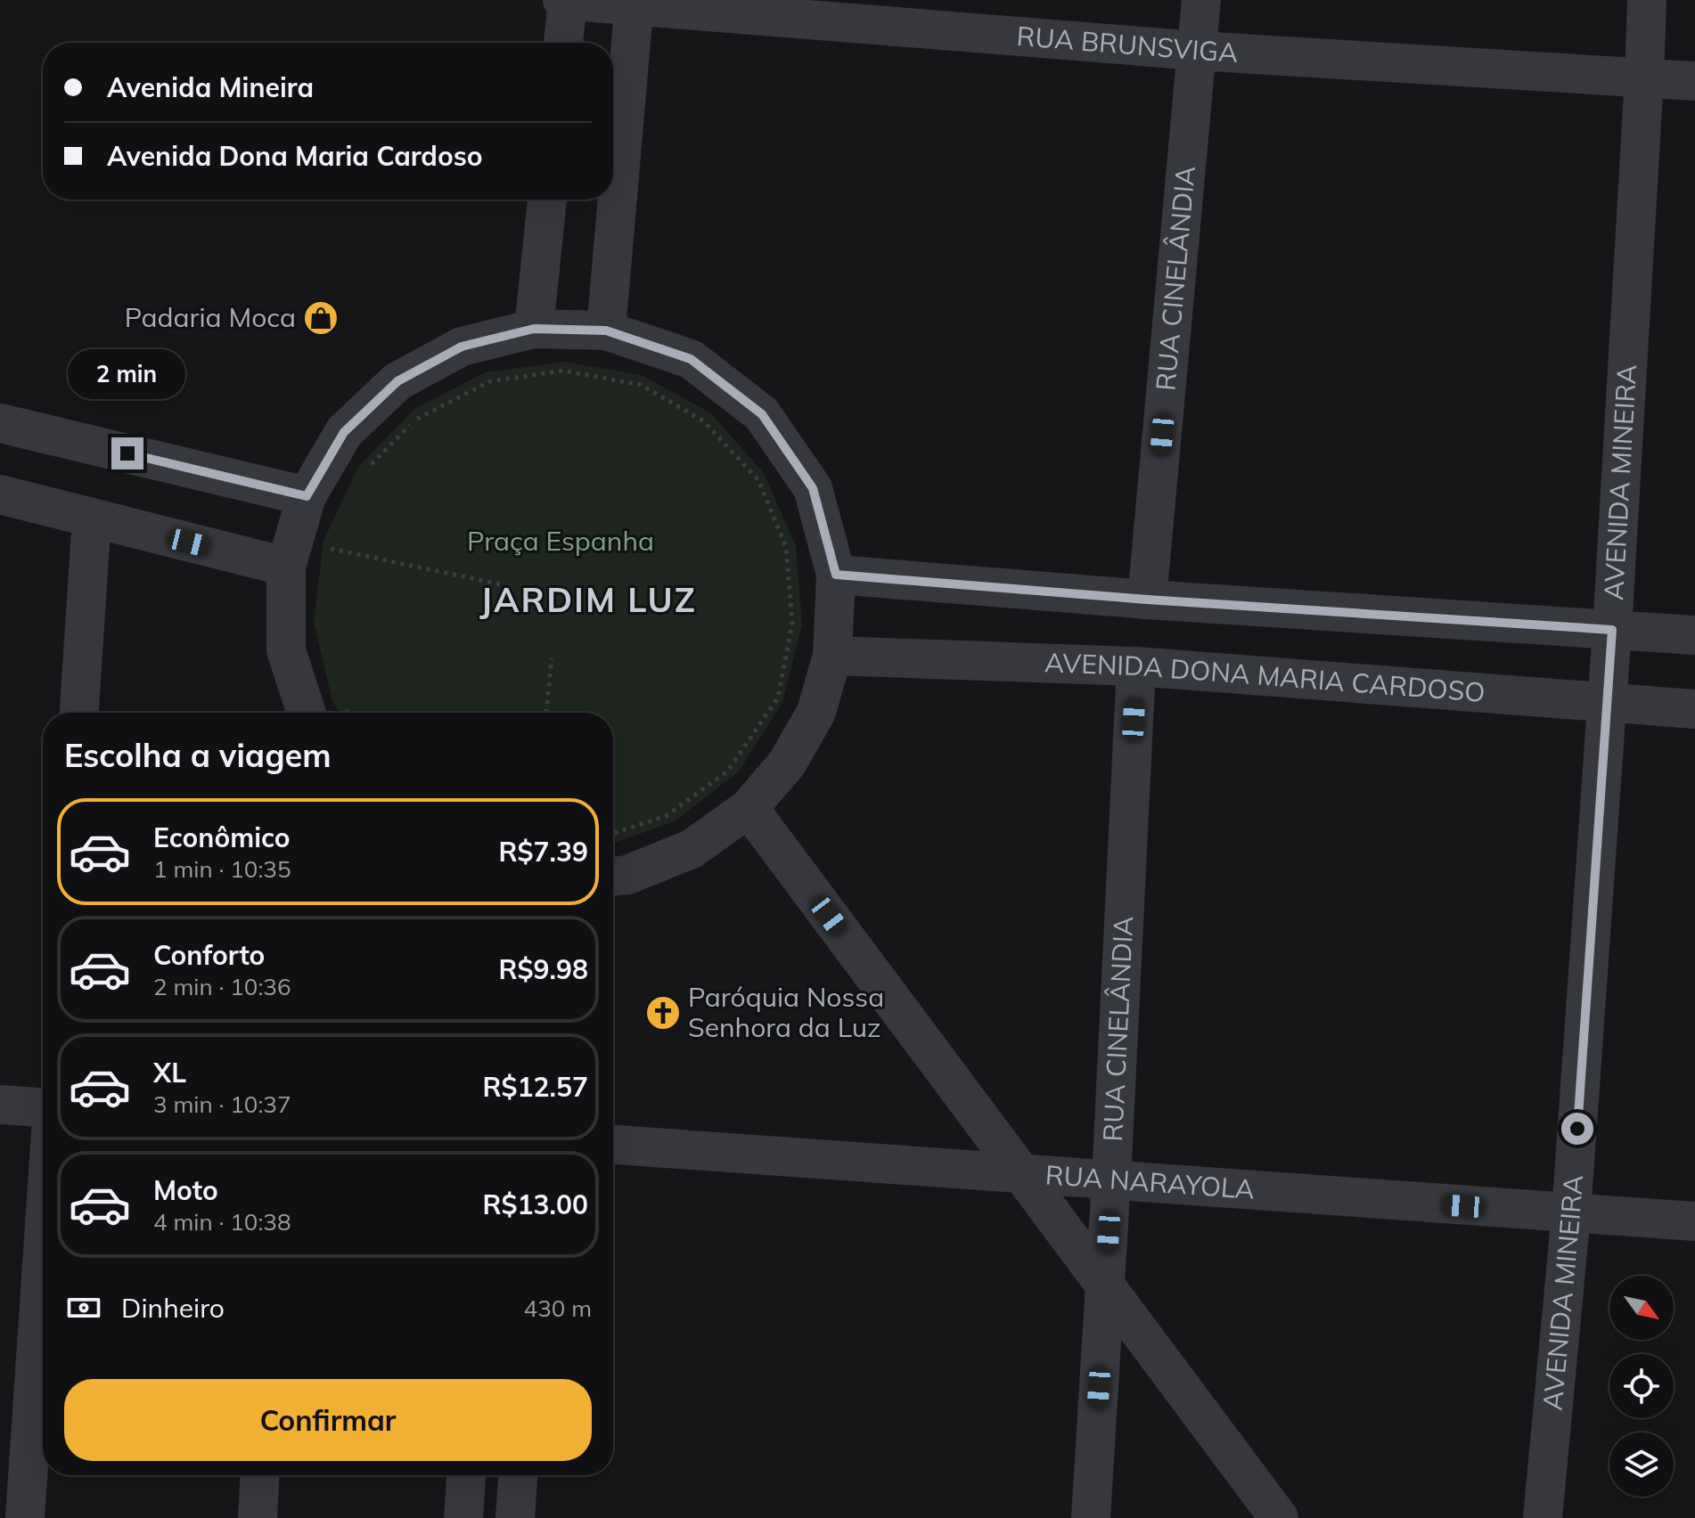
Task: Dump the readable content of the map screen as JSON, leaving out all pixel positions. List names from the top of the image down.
{
  "streets": {
    "street": [
      "RUA BRUNSVIGA",
      "RUA CINELÂNDIA",
      "AVENIDA MINEIRA",
      "AVENIDA DONA MARIA CARDOSO",
      "RUA NARAYOLA"
    ]
  },
  "crossings": [
    ["RUA BRUNSVIGA", "RUA CINELÂNDIA"],
    ["RUA BRUNSVIGA", "AVENIDA MINEIRA"],
    ["RUA CINELÂNDIA", "AVENIDA DONA MARIA CARDOSO"],
    ["RUA CINELÂNDIA", "RUA NARAYOLA"],
    ["AVENIDA MINEIRA", "AVENIDA DONA MARIA CARDOSO"],
    ["AVENIDA MINEIRA", "RUA NARAYOLA"]
  ],
  "districts": ["JARDIM LUZ"],
  "parks": ["Praça Espanha"],
  "places": {
    "shop": ["Padaria Moca"],
    "church": ["Paróquia Nossa Senhora da Luz"]
  },
  "north": "bottom right",
  "page": {
    "banner": ["Avenida Mineira", "Avenida Dona Maria Cardoso"],
    "bubble": "2 min",
    "heading": "Escolha a viagem",
    "list": [
      {
        "name": "Econômico",
        "note": "1 min · 10:35",
        "value": "R$7.39"
      },
      {
        "name": "Conforto",
        "note": "2 min · 10:36",
        "value": "R$9.98"
      },
      {
        "name": "XL",
        "note": "3 min · 10:37",
        "value": "R$12.57"
      },
      {
        "name": "Moto",
        "note": "4 min · 10:38",
        "value": "R$13.00"
      }
    ],
    "pay": ["Dinheiro", "430 m"],
    "buttons": "Confirmar"
  }
}
